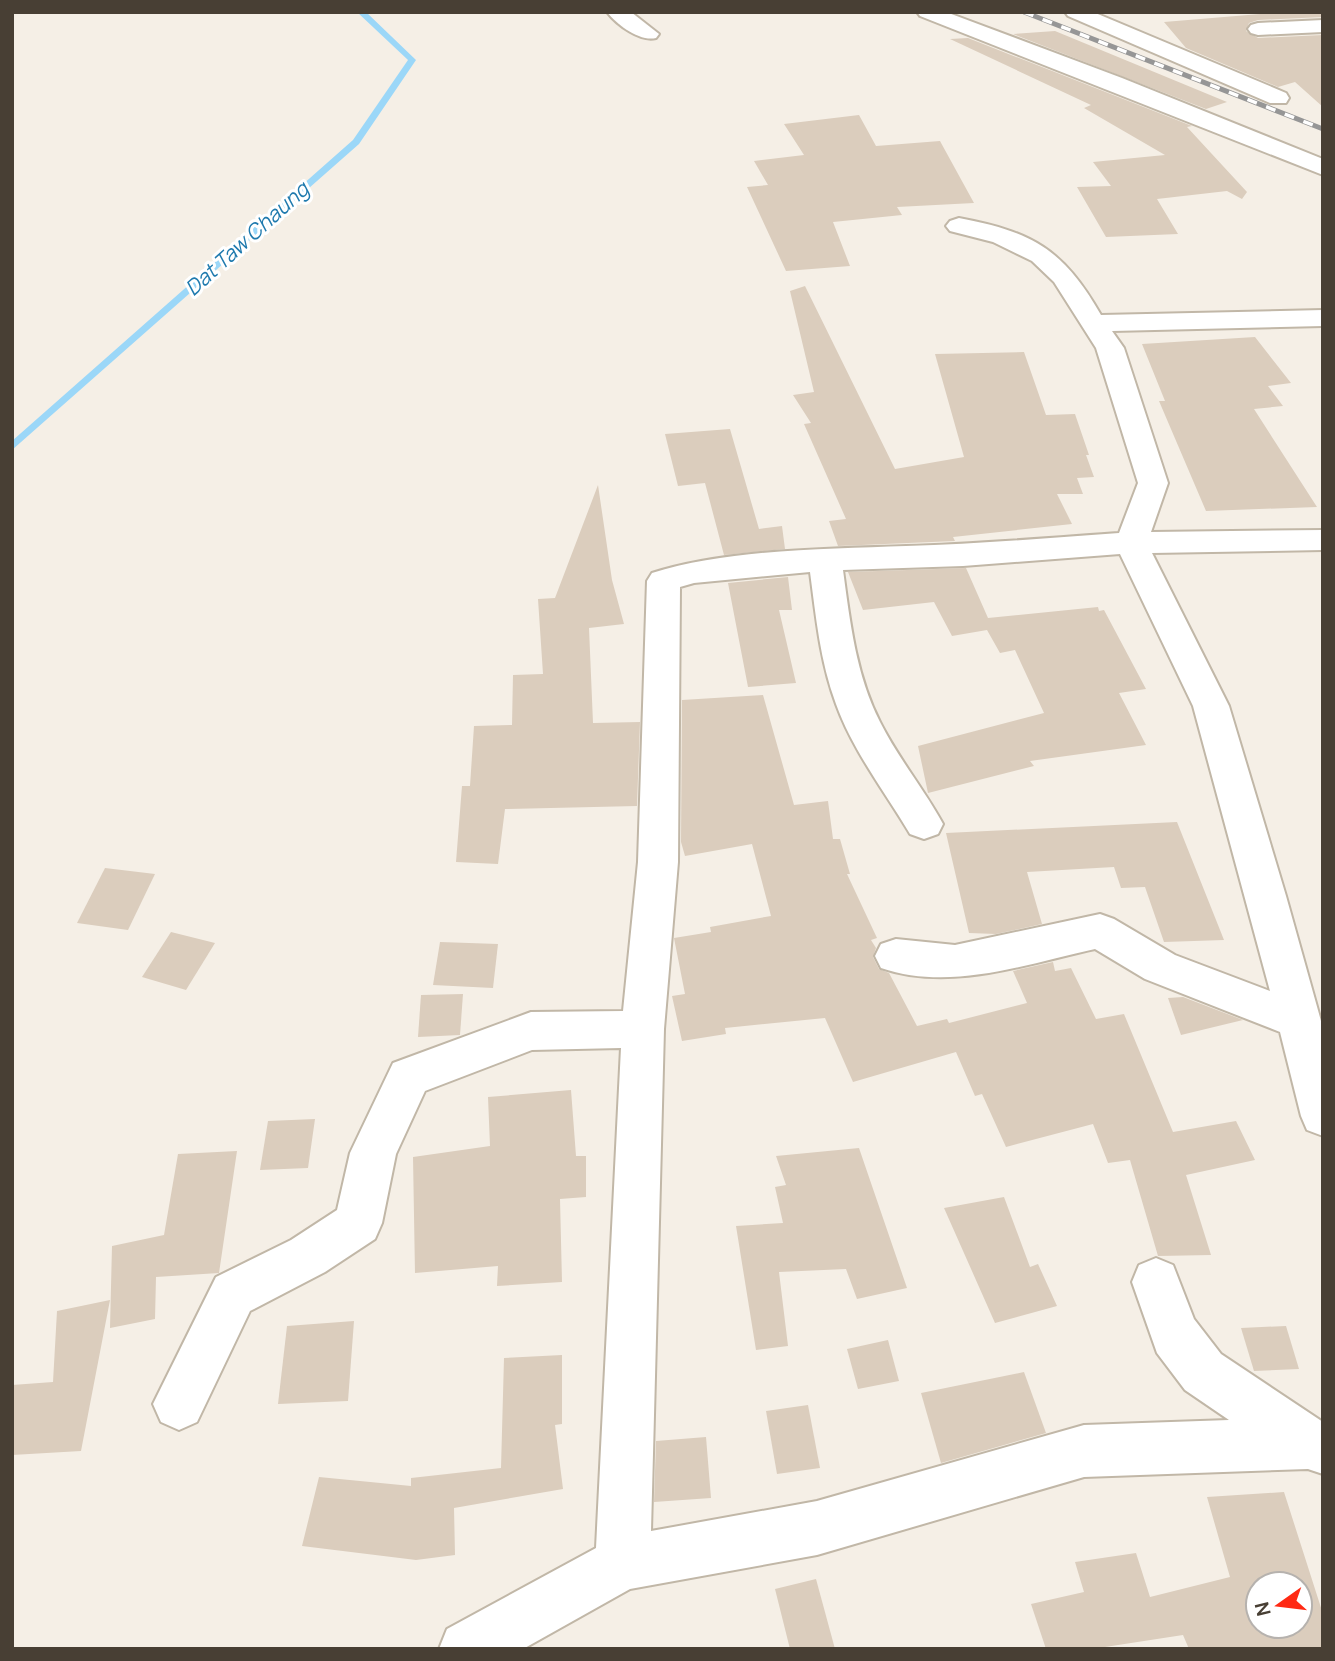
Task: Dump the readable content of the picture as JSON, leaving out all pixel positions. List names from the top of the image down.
{
  "water": ["Dat Taw Chaung"],
  "north": "left"
}
